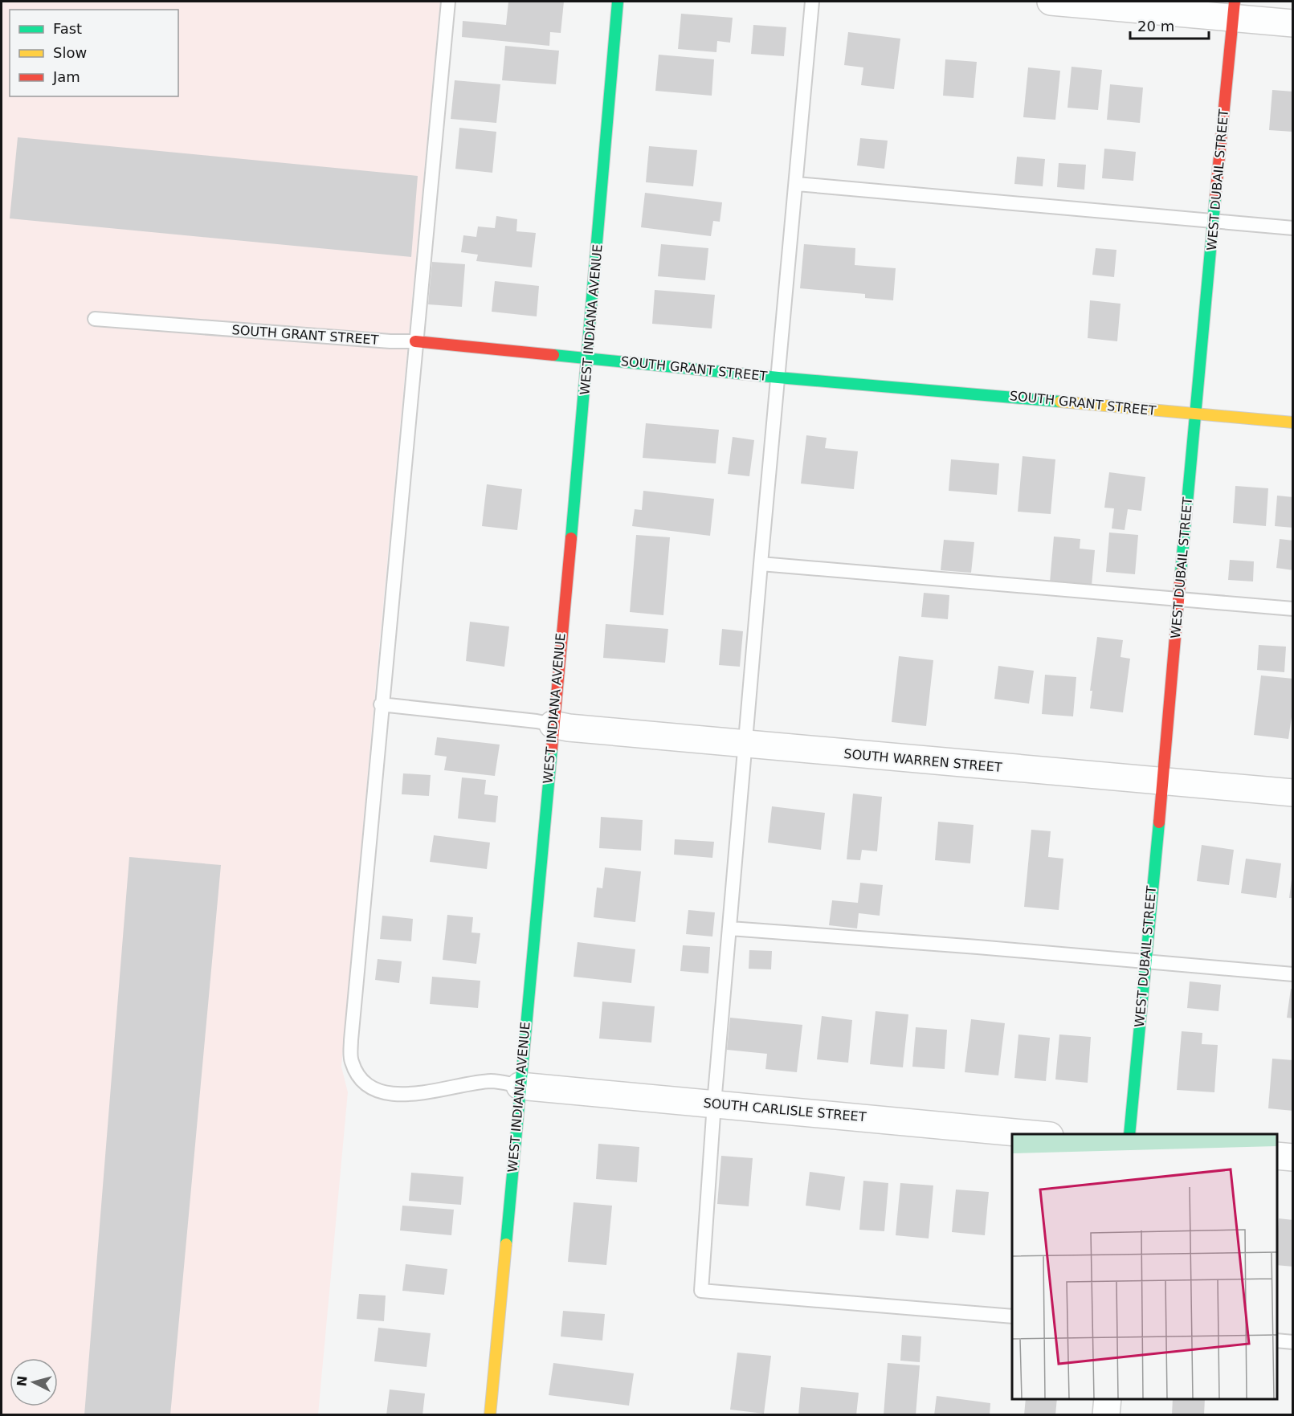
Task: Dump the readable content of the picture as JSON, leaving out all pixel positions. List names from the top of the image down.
{
  "streets": {
    "street": [
      "WEST DUBAIL STREET",
      "WEST INDIANA AVENUE",
      "SOUTH GRANT STREET",
      "SOUTH WARREN STREET",
      "SOUTH CARLISLE STREET"
    ]
  },
  "crossings": [
    ["WEST DUBAIL STREET", "SOUTH GRANT STREET"],
    ["WEST DUBAIL STREET", "SOUTH WARREN STREET"],
    ["WEST INDIANA AVENUE", "SOUTH GRANT STREET"],
    ["WEST INDIANA AVENUE", "SOUTH WARREN STREET"],
    ["WEST INDIANA AVENUE", "SOUTH CARLISLE STREET"]
  ],
  "legend": ["Fast", "Slow", "Jam"],
  "scale_bar": "20 m",
  "north": "left"
}
